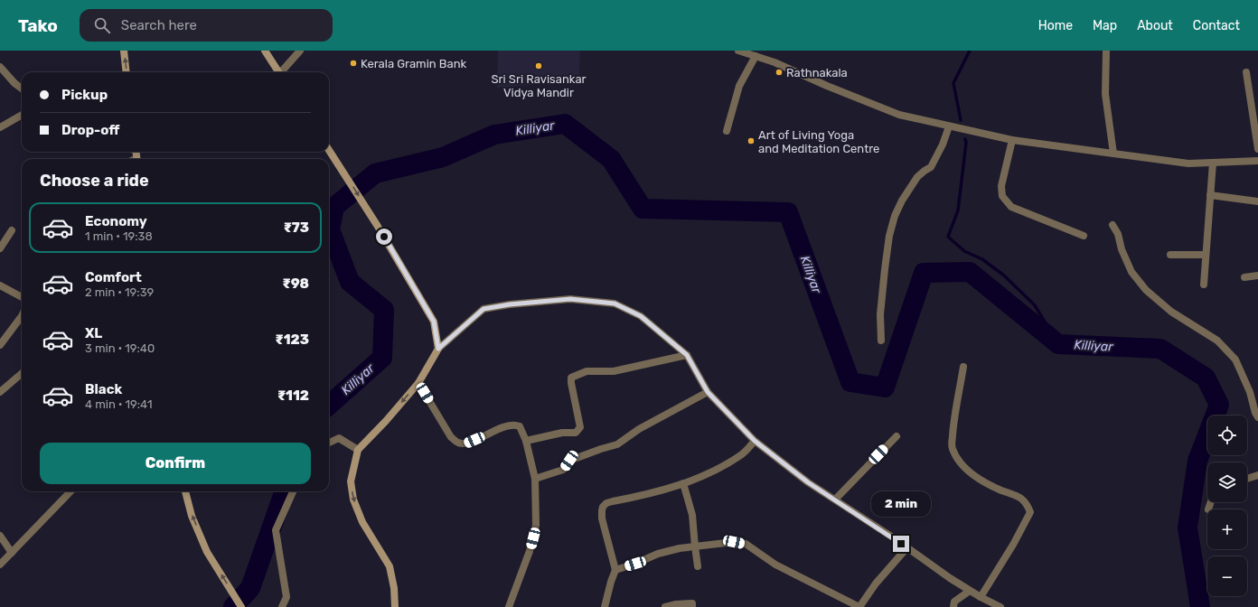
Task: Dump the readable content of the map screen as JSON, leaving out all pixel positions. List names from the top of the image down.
{
  "water": ["Killiyar"],
  "places": [
    "Kerala Gramin Bank",
    "Sri Sri Ravisankar Vidya Mandir",
    "Rathnakala",
    "Art of Living Yoga and Meditation Centre"
  ],
  "page": {
    "header": "Tako",
    "search": "Search here",
    "nav": [
      "Home",
      "Map",
      "About",
      "Contact"
    ],
    "banner": ["Pickup", "Drop-off"],
    "heading": "Choose a ride",
    "list": [
      {
        "name": "Economy",
        "note": "1 min · 19:38",
        "value": "₹73"
      },
      {
        "name": "Comfort",
        "note": "2 min · 19:39",
        "value": "₹98"
      },
      {
        "name": "XL",
        "note": "3 min · 19:40",
        "value": "₹123"
      },
      {
        "name": "Black",
        "note": "4 min · 19:41",
        "value": "₹112"
      }
    ],
    "map_buttons": ["+", "−"],
    "buttons": "Confirm",
    "bubble": "2 min"
  }
}
